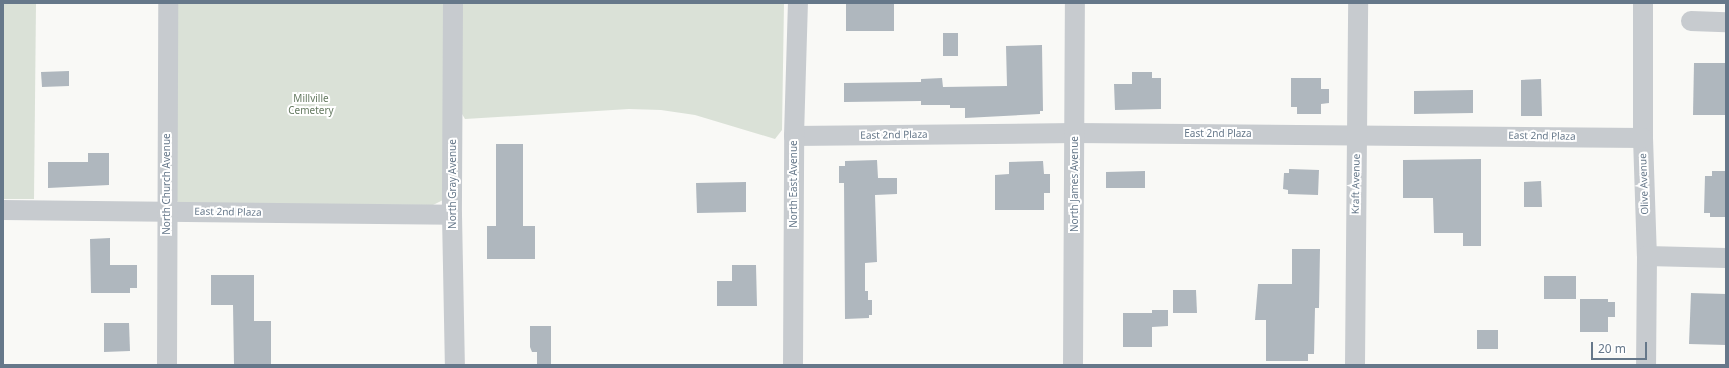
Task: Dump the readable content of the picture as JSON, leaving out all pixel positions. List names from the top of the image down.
{
  "streets": {
    "street": [
      "East 2nd Plaza",
      "North Church Avenue",
      "North Gray Avenue",
      "North East Avenue",
      "North James Avenue",
      "Kraft Avenue",
      "Olive Avenue"
    ]
  },
  "crossings": [
    ["East 2nd Plaza", "North Church Avenue"],
    ["East 2nd Plaza", "North Gray Avenue"],
    ["East 2nd Plaza", "North East Avenue"],
    ["East 2nd Plaza", "North James Avenue"],
    ["East 2nd Plaza", "Kraft Avenue"],
    ["East 2nd Plaza", "Olive Avenue"]
  ],
  "parks": ["Millville Cemetery"],
  "scale_bar": "20 m"
}
